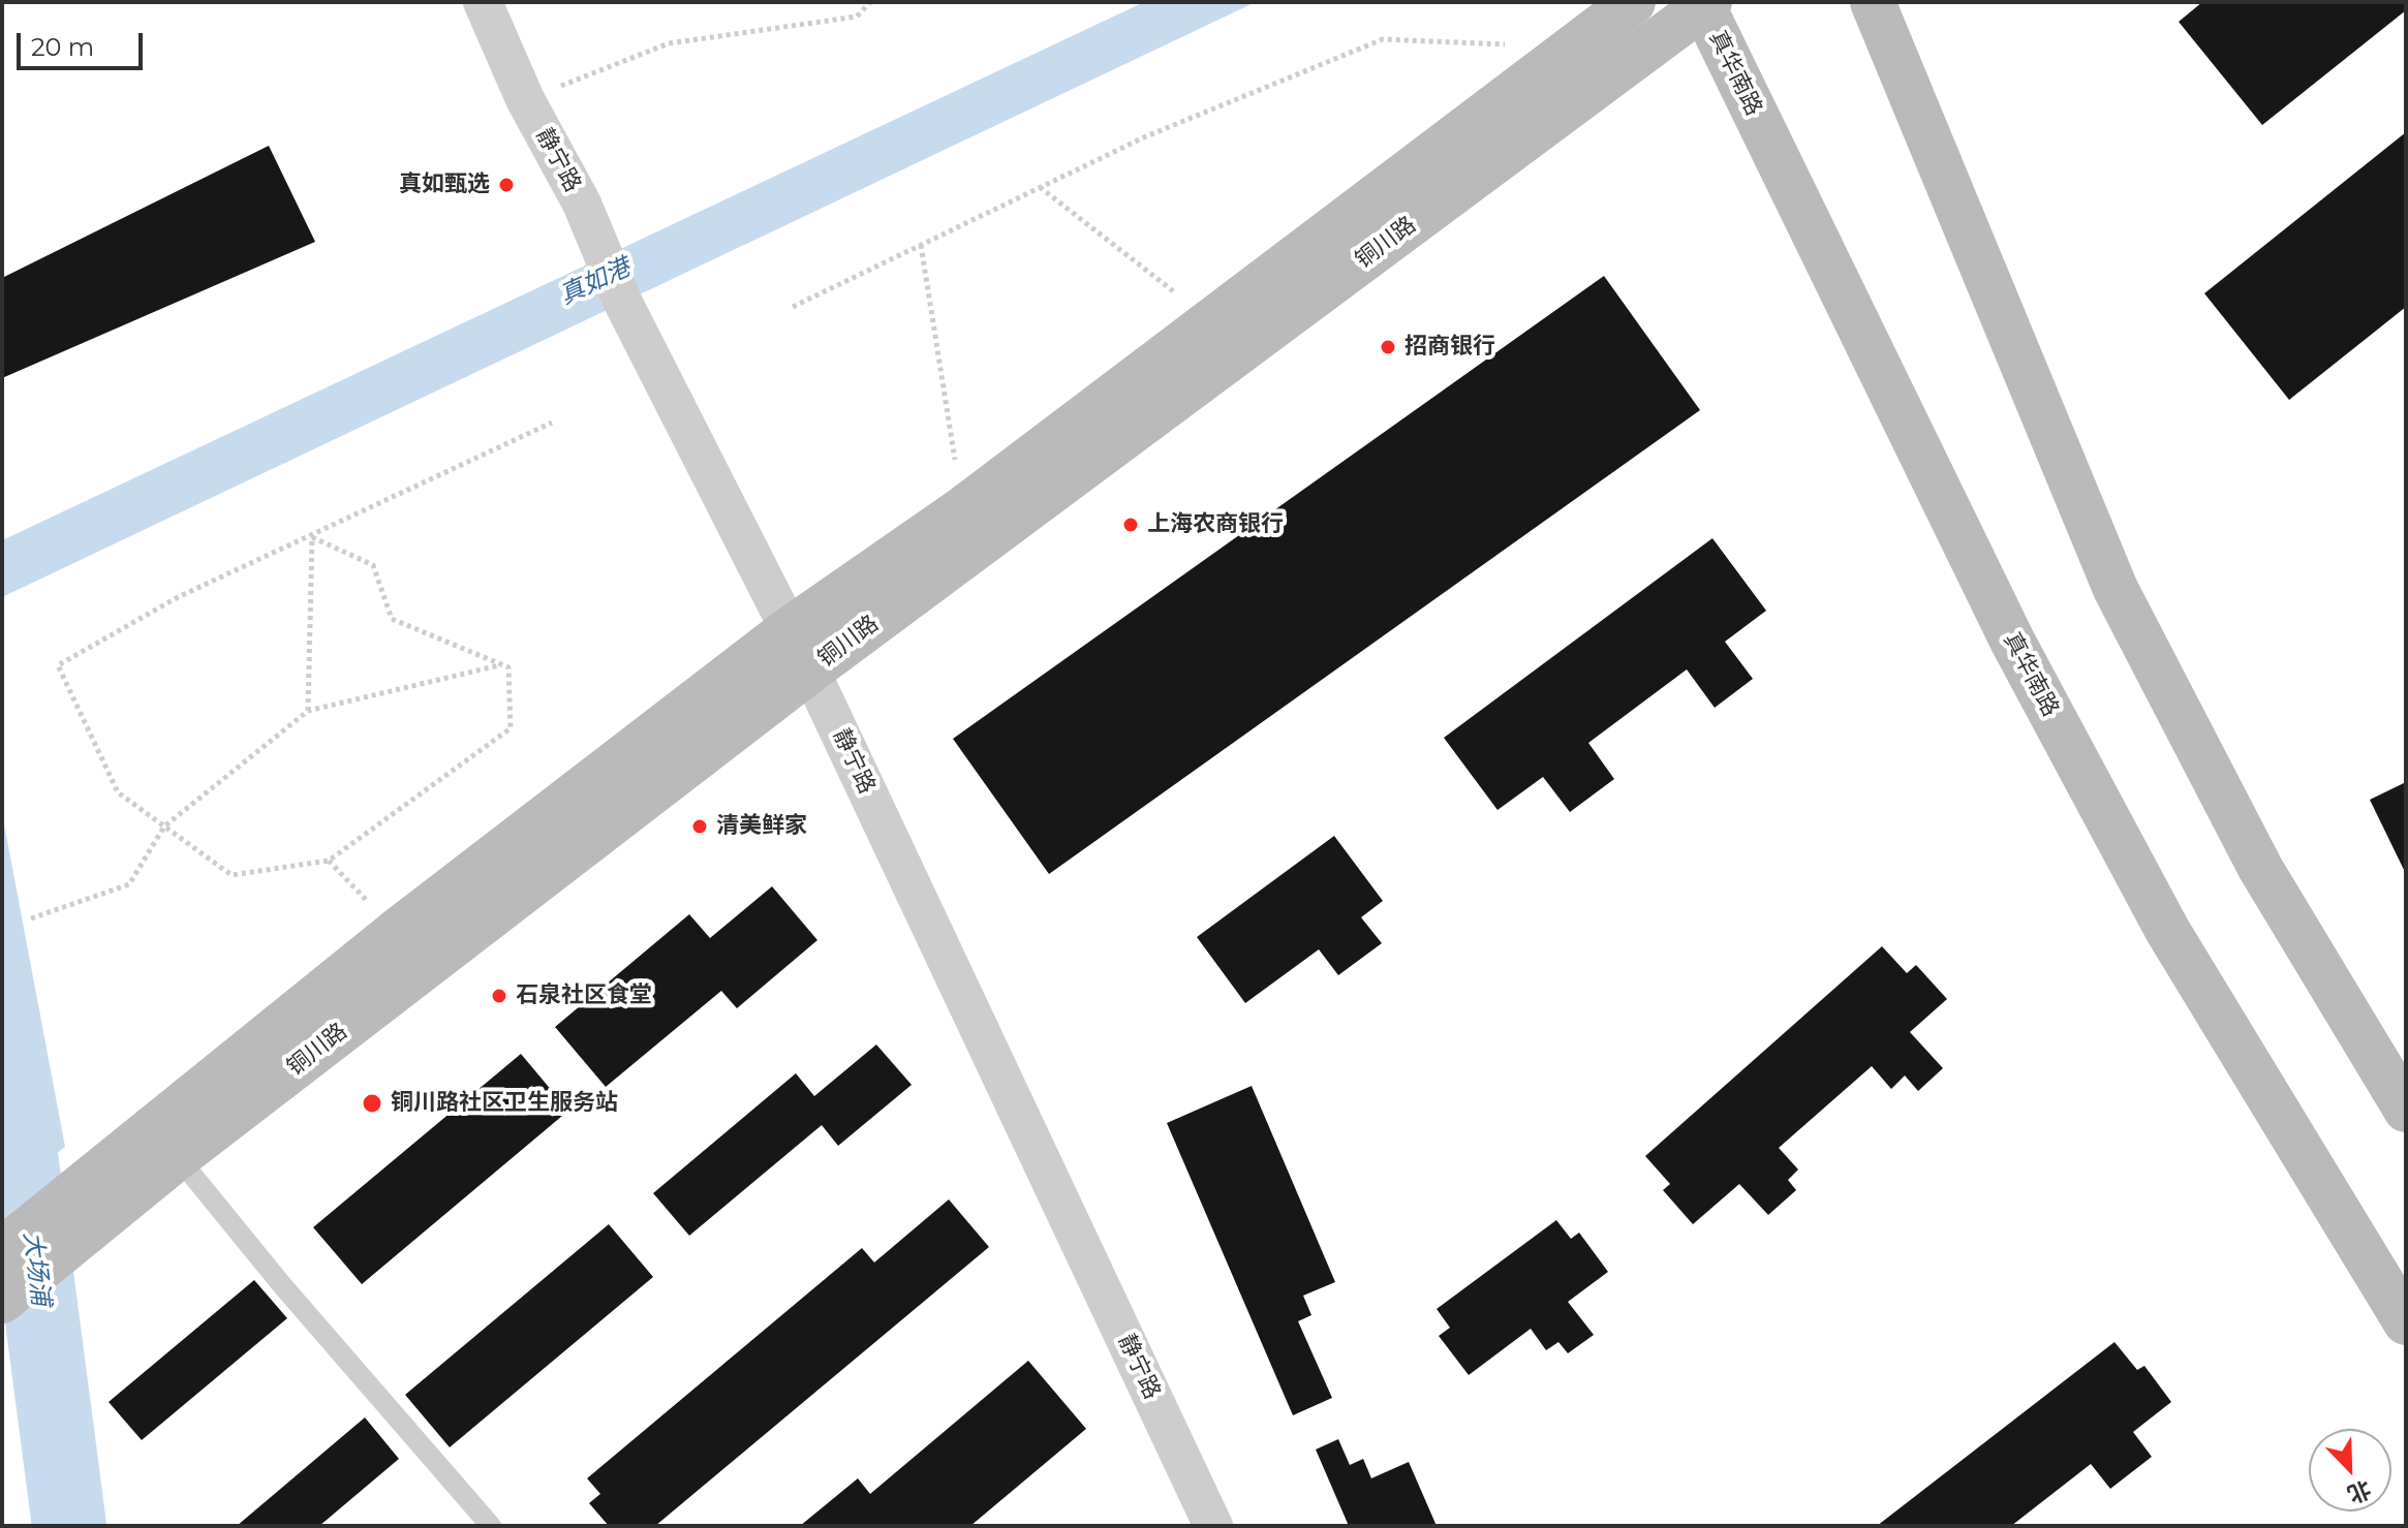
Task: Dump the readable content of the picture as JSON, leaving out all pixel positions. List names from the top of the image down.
{
  "streets": {
    "main road": ["真华南路", "铜川路"],
    "street": ["静宁路"]
  },
  "crossings": [
    ["真华南路", "铜川路"],
    ["静宁路", "铜川路"]
  ],
  "water": ["真如港", "大场浦"],
  "places": [
    "真如甄选",
    "招商银行",
    "上海农商银行",
    "清美鲜家",
    "石泉社区食堂",
    "铜川路社区卫生服务站"
  ],
  "scale_bar": "20 m",
  "north": "bottom right"
}
